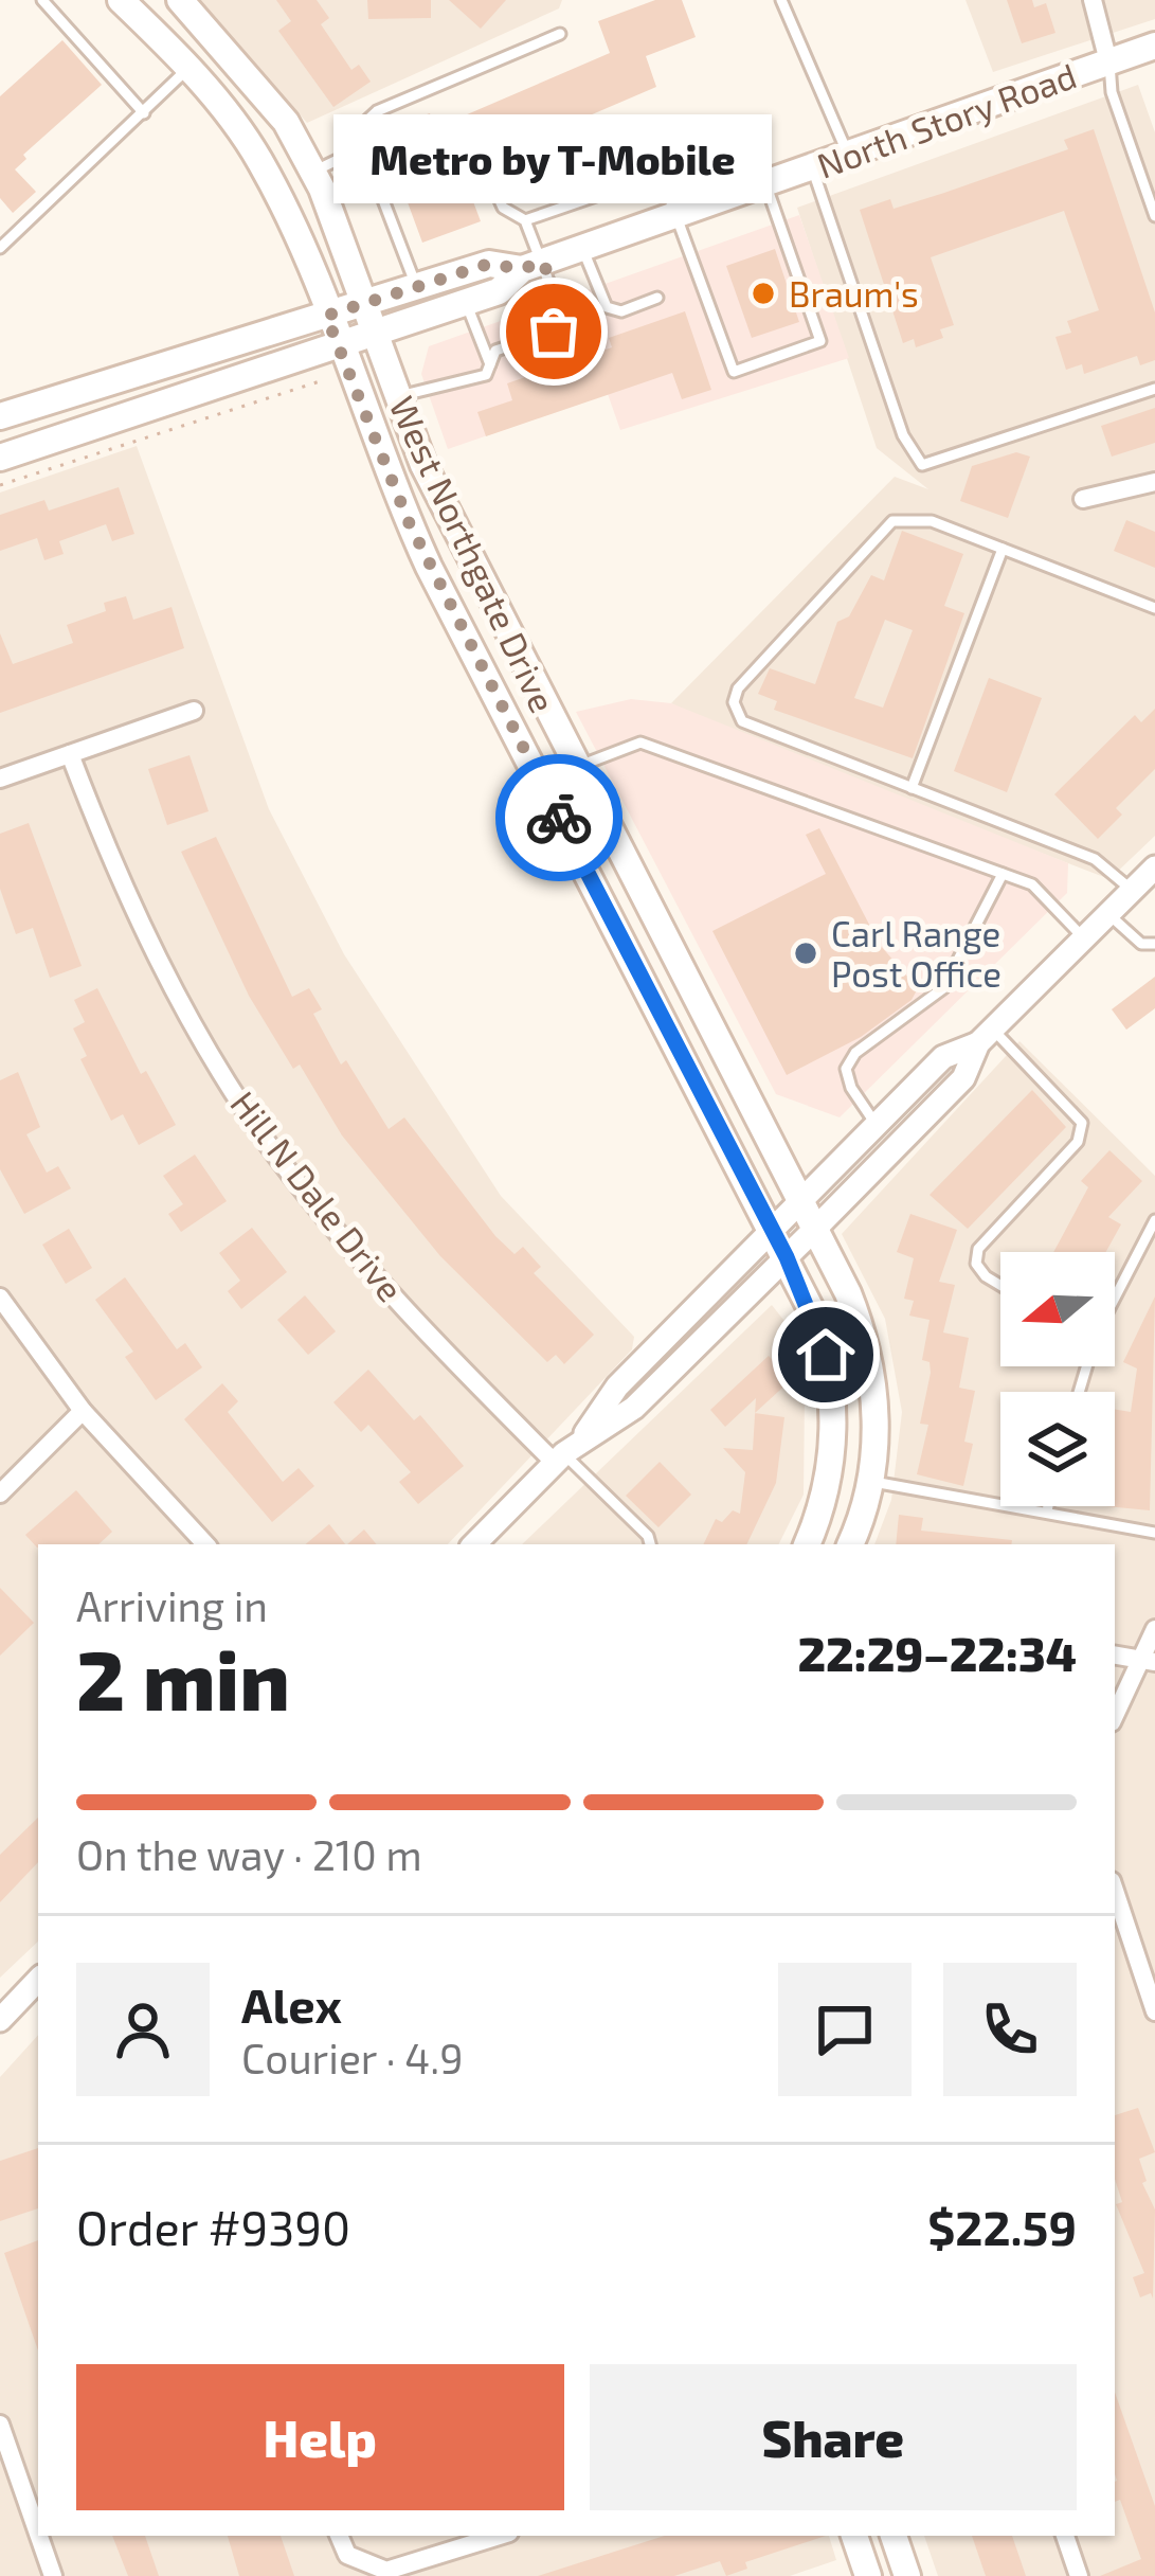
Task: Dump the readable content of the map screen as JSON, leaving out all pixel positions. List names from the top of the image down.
{
  "streets": {
    "main road": ["North Story Road", "West Northgate Drive"],
    "street": ["Hill N Dale Drive"]
  },
  "crossings": [
    ["North Story Road", "West Northgate Drive"]
  ],
  "places": ["Braum's", "Metro by T-Mobile", "Carl Range Post Office"],
  "north": "left",
  "page": {
    "bubble": "Metro by T-Mobile",
    "heading": ["2 min", "Arriving in", "22:29–22:34"],
    "panel": [
      "Alex",
      "Courier · 4.9",
      "Order #9390",
      "$22.59"
    ],
    "bar": "On the way · 210 m",
    "buttons": ["Help", "Share"]
  }
}
